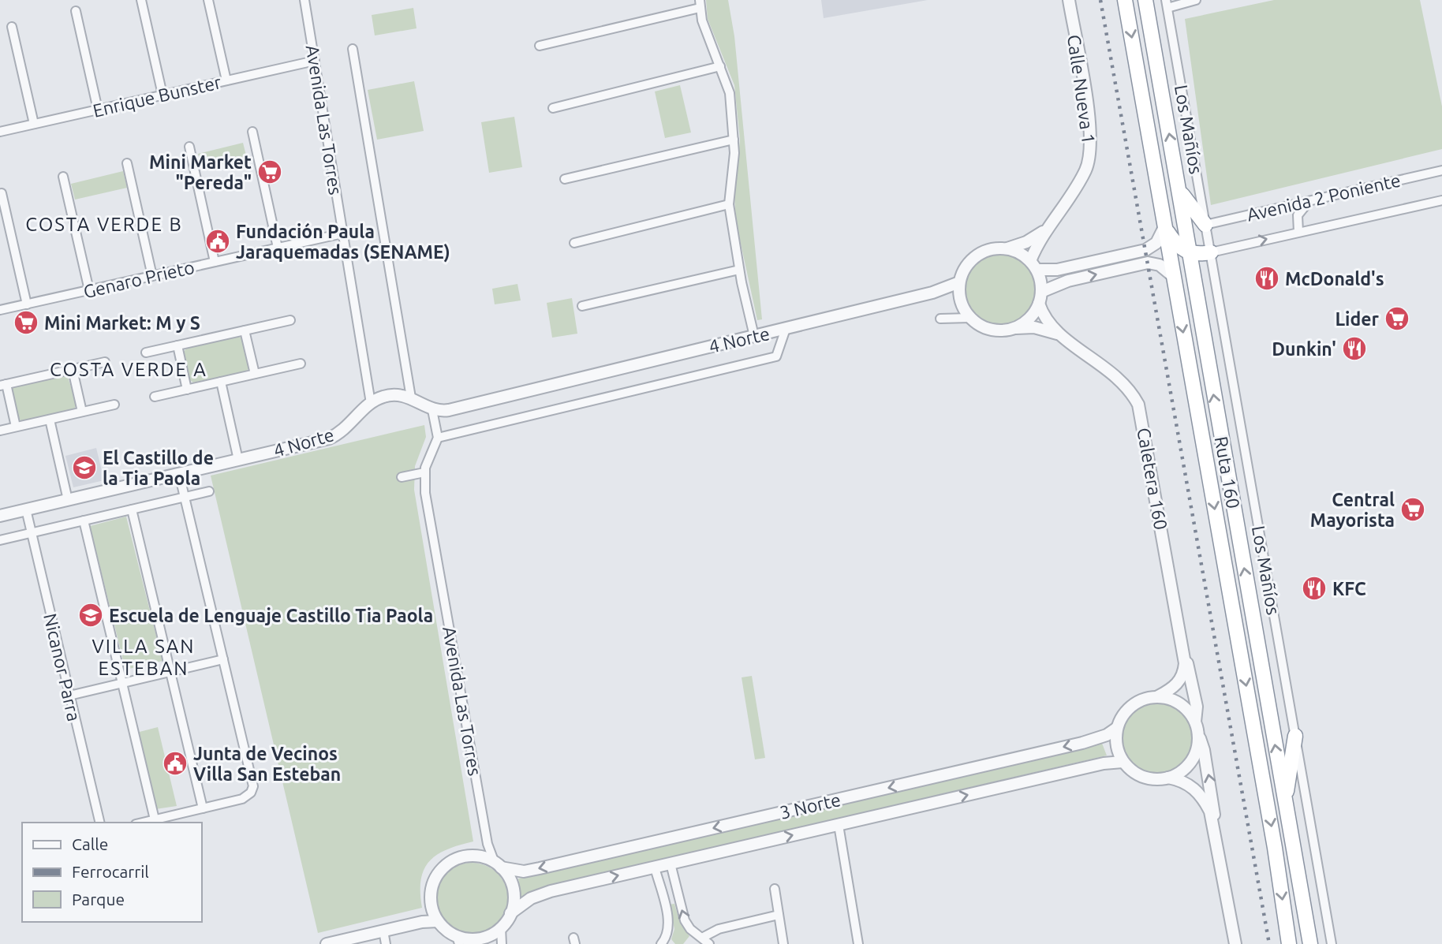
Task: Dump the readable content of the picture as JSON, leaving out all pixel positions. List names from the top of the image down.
{
  "streets": {
    "highway": ["Ruta 160"],
    "street": [
      "Calle Nueva 1",
      "Enrique Bunster",
      "Avenida Las Torres",
      "Los Mañíos",
      "Avenida 2 Poniente",
      "Genaro Prieto",
      "4 Norte",
      "Caletera 160",
      "Nicanor Parra",
      "3 Norte"
    ]
  },
  "crossings": [
    ["Calle Nueva 1", "4 Norte"],
    ["Calle Nueva 1", "Caletera 160"],
    ["Enrique Bunster", "Avenida Las Torres"],
    ["Avenida Las Torres", "Genaro Prieto"],
    ["Avenida Las Torres", "4 Norte"],
    ["Avenida Las Torres", "3 Norte"],
    ["Los Mañíos", "Avenida 2 Poniente"],
    ["4 Norte", "Caletera 160"],
    ["4 Norte", "Nicanor Parra"],
    ["Caletera 160", "3 Norte"]
  ],
  "districts": ["COSTA VERDE B", "COSTA VERDE A", "VILLA SAN ESTEBAN"],
  "places": {
    "supermarket": [
      "Mini Market \"Pereda\"",
      "Lider",
      "Mini Market: M y S",
      "Central Mayorista"
    ],
    "public building": ["Fundación Paula Jaraquemadas (SENAME)", "Junta de Vecinos Villa San Esteban"],
    "restaurant": ["McDonald's", "Dunkin'", "KFC"],
    "school or university": ["El Castillo de la Tia Paola", "Escuela de Lenguaje Castillo Tia Paola"]
  },
  "legend": ["Calle", "Ferrocarril", "Parque"]
}
